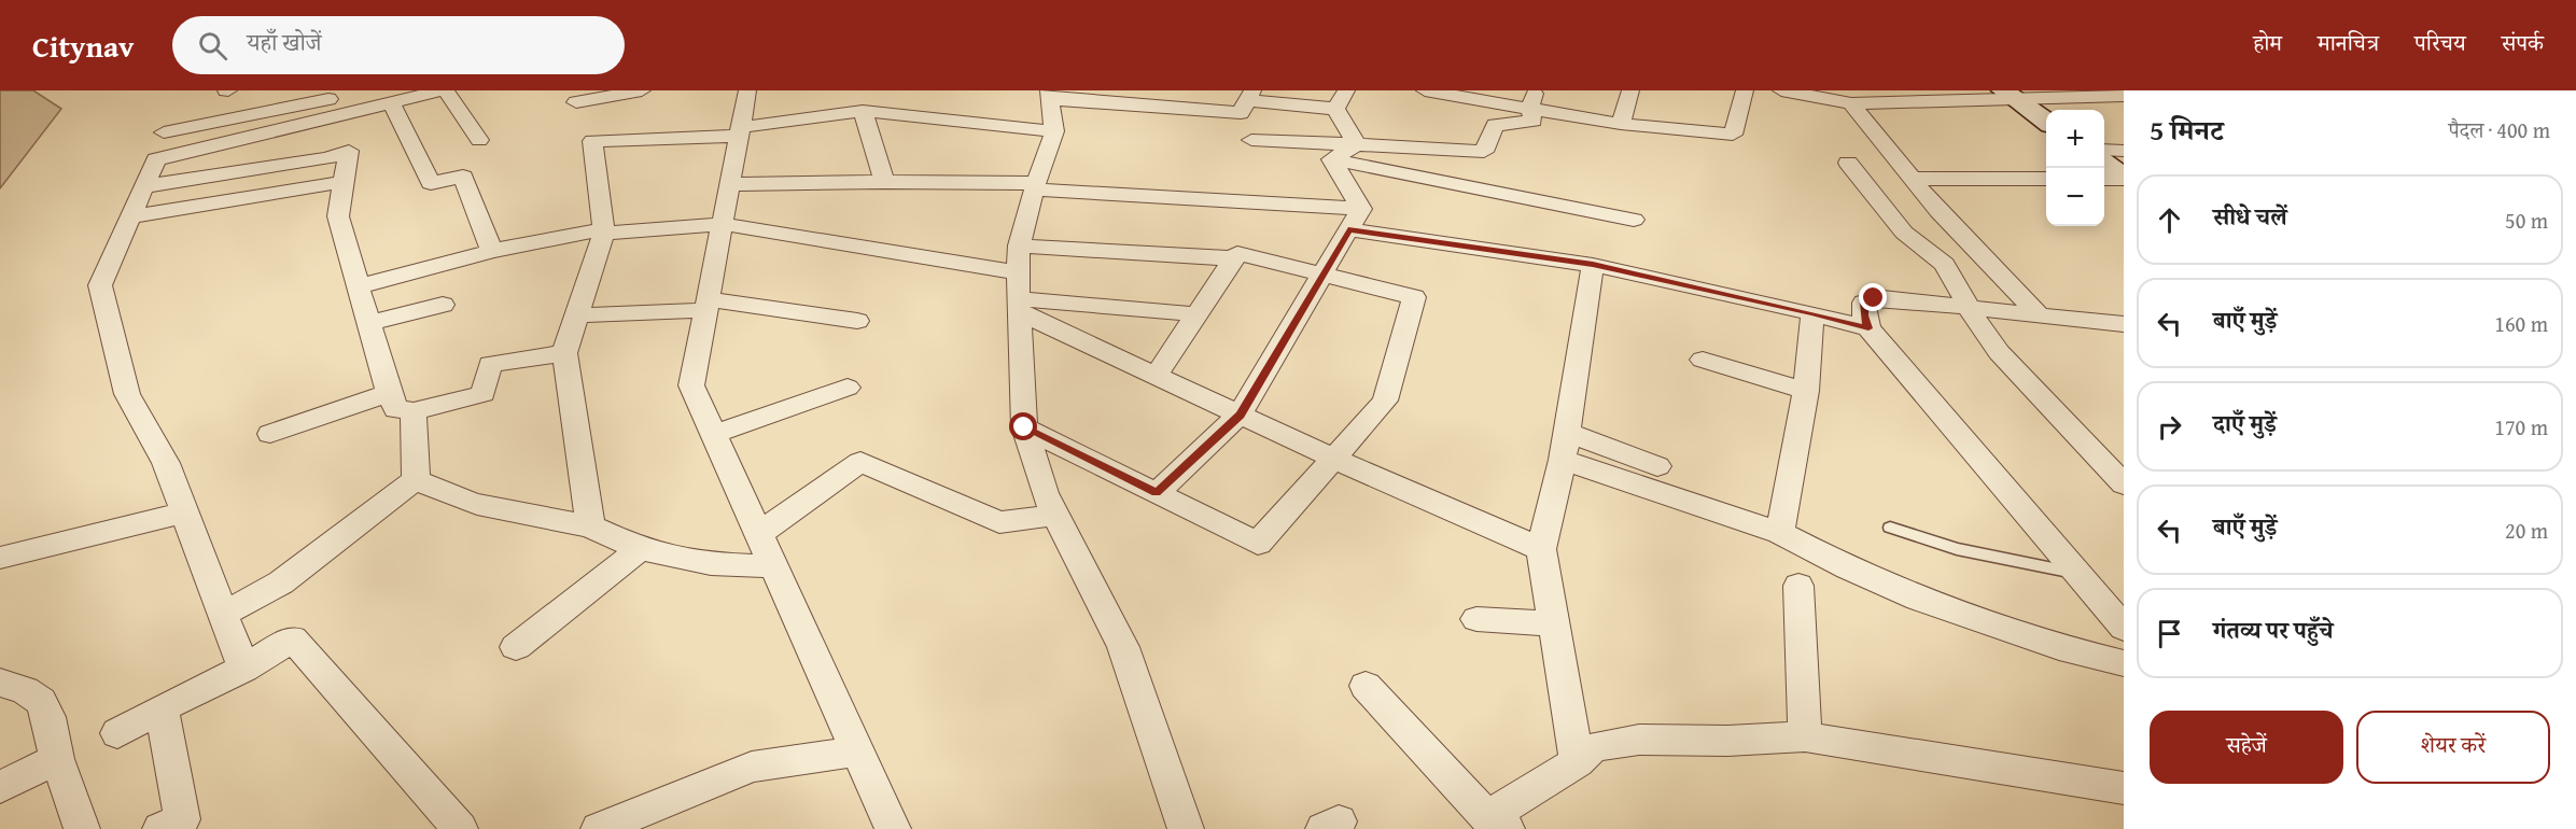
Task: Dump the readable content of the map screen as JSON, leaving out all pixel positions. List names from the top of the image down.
{
  "page": {
    "header": "Citynav",
    "search": "यहाँ खोजें",
    "nav": [
      "होम",
      "मानचित्र",
      "परिचय",
      "संपर्क"
    ],
    "heading": ["5 मिनट", "पैदल · 400 m"],
    "map_buttons": ["+", "−"],
    "list": [
      ["सीधे चलें", "50 m"],
      ["बाएँ मुड़ें", "160 m"],
      ["दाएँ मुड़ें", "170 m"],
      ["बाएँ मुड़ें", "20 m"],
      "गंतव्य पर पहुँचे"
    ],
    "buttons": ["सहेजें", "शेयर करें"]
  }
}
